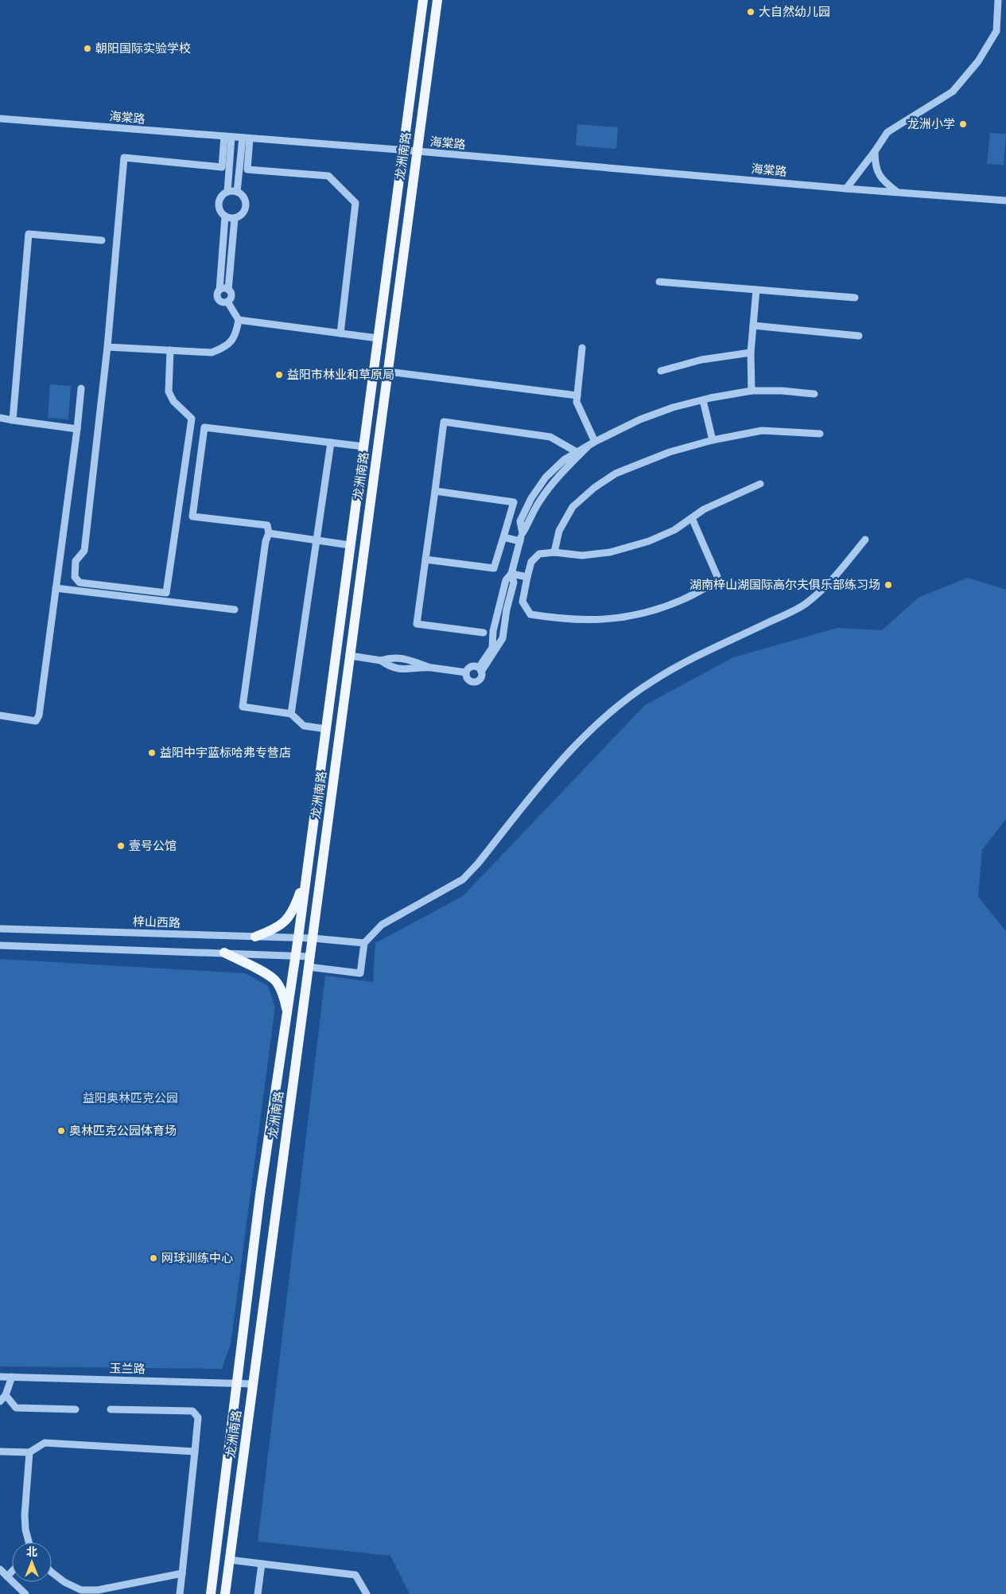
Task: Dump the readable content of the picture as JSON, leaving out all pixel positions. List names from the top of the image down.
{
  "streets": {
    "main road": ["龙洲南路"],
    "street": ["海棠路", "梓山西路", "玉兰路"]
  },
  "crossings": [
    ["海棠路", "龙洲南路"],
    ["龙洲南路", "梓山西路"],
    ["龙洲南路", "玉兰路"]
  ],
  "parks": ["益阳奥林匹克公园"],
  "places": [
    "大自然幼儿园",
    "朝阳国际实验学校",
    "龙洲小学",
    "益阳市林业和草原局",
    "湖南梓山湖国际高尔夫俱乐部练习场",
    "益阳中宇蓝标哈弗专营店",
    "壹号公馆",
    "奥林匹克公园体育场",
    "网球训练中心"
  ],
  "north": "top"
}
